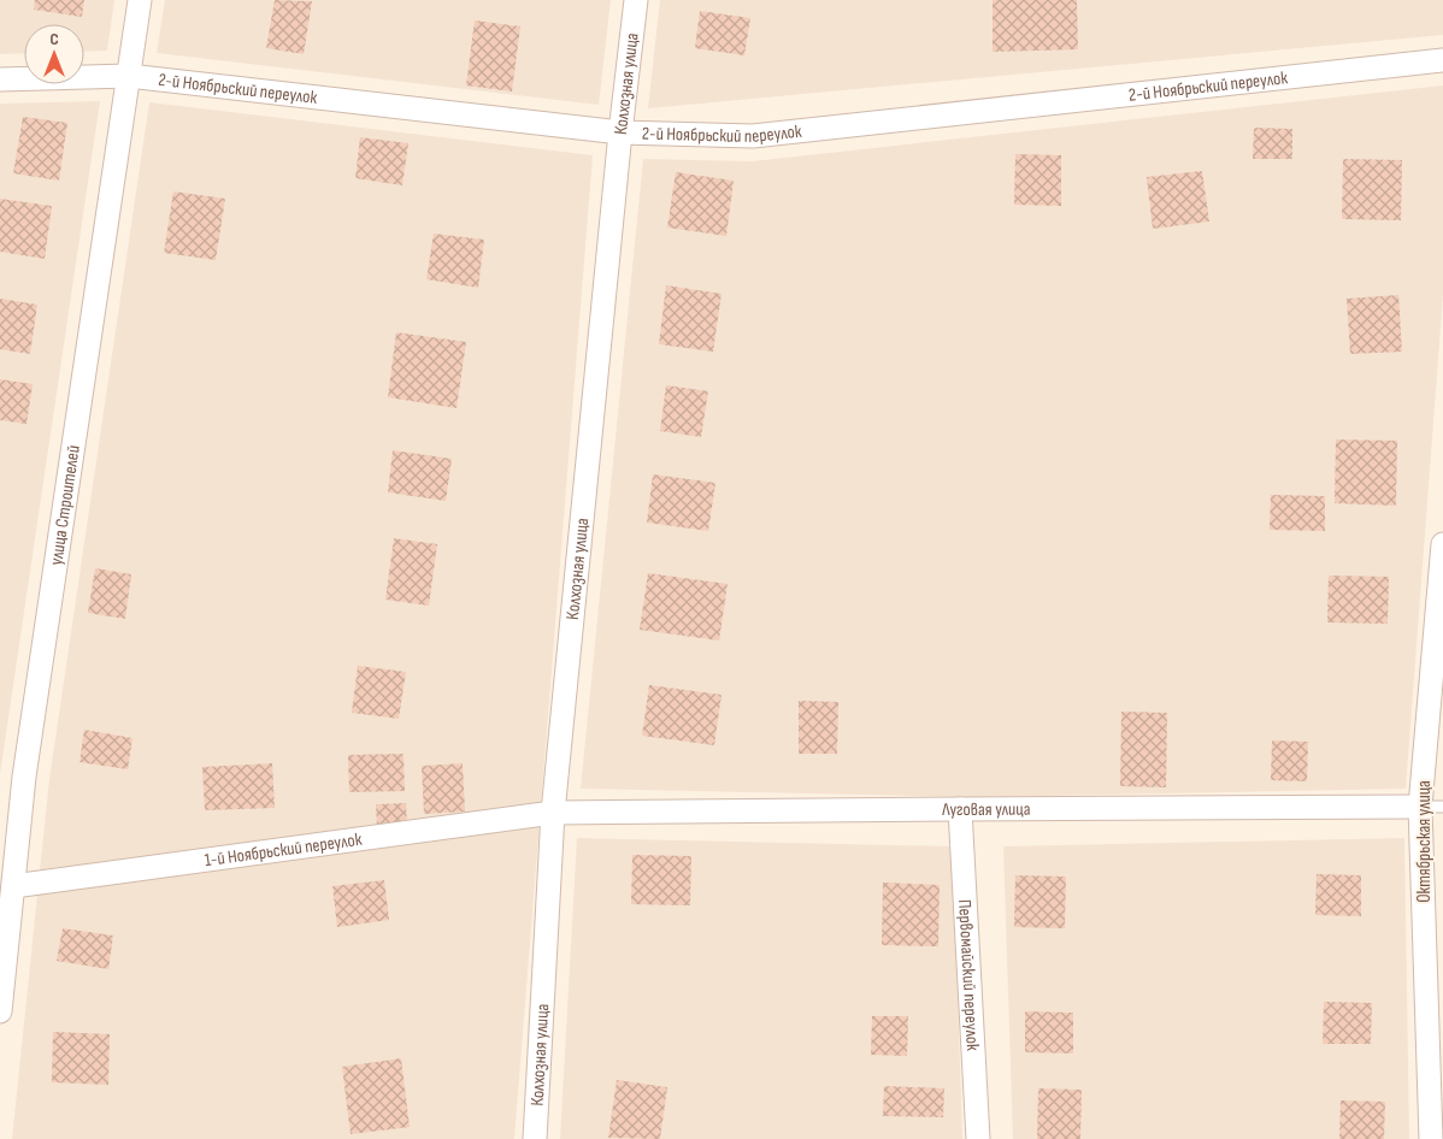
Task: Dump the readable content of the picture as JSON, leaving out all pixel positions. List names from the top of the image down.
{
  "streets": {
    "street": [
      "Колхозная улица",
      "2-й Ноябрьский переулок",
      "улица Строителей",
      "Луговая улица",
      "Октябрьская улица",
      "1-й Ноябрьский переулок",
      "Первомайский переулок"
    ]
  },
  "crossings": [
    ["Колхозная улица", "2-й Ноябрьский переулок"],
    ["Колхозная улица", "Луговая улица"],
    ["Колхозная улица", "1-й Ноябрьский переулок"],
    ["2-й Ноябрьский переулок", "улица Строителей"],
    ["улица Строителей", "1-й Ноябрьский переулок"],
    ["Луговая улица", "Октябрьская улица"],
    ["Луговая улица", "1-й Ноябрьский переулок"],
    ["Луговая улица", "Первомайский переулок"]
  ],
  "north": "top"
}
